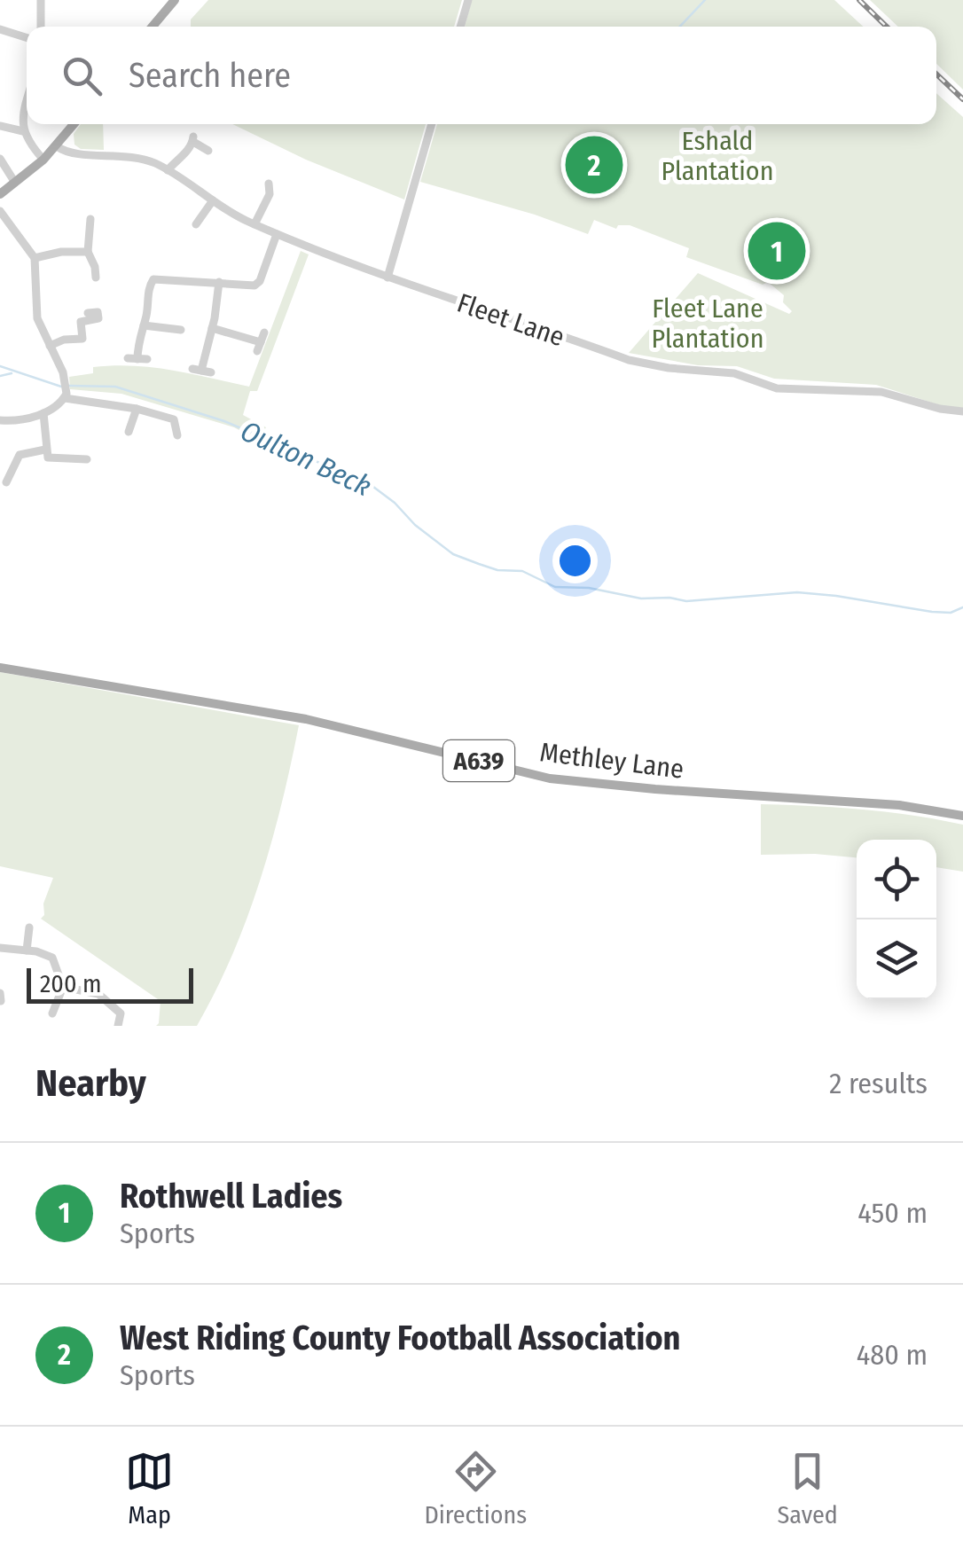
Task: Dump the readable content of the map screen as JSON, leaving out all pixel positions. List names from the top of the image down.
{
  "streets": {
    "main road": ["A639", "Methley Lane"],
    "street": ["Fleet Lane"]
  },
  "water": ["Oulton Beck"],
  "parks": ["Eshald Plantation", "Fleet Lane Plantation"],
  "scale_bar": "200 m",
  "page": {
    "search": "Search here",
    "pins": ["2", "1"],
    "scale": "200 m",
    "heading": ["Nearby", "2 results"],
    "list": [
      {
        "mark": "1",
        "name": "Rothwell Ladies",
        "note": "Sports",
        "value": "450 m"
      },
      {
        "mark": "2",
        "name": "West Riding County Football Association",
        "note": "Sports",
        "value": "480 m"
      }
    ],
    "nav": ["Map", "Directions", "Saved"]
  }
}
